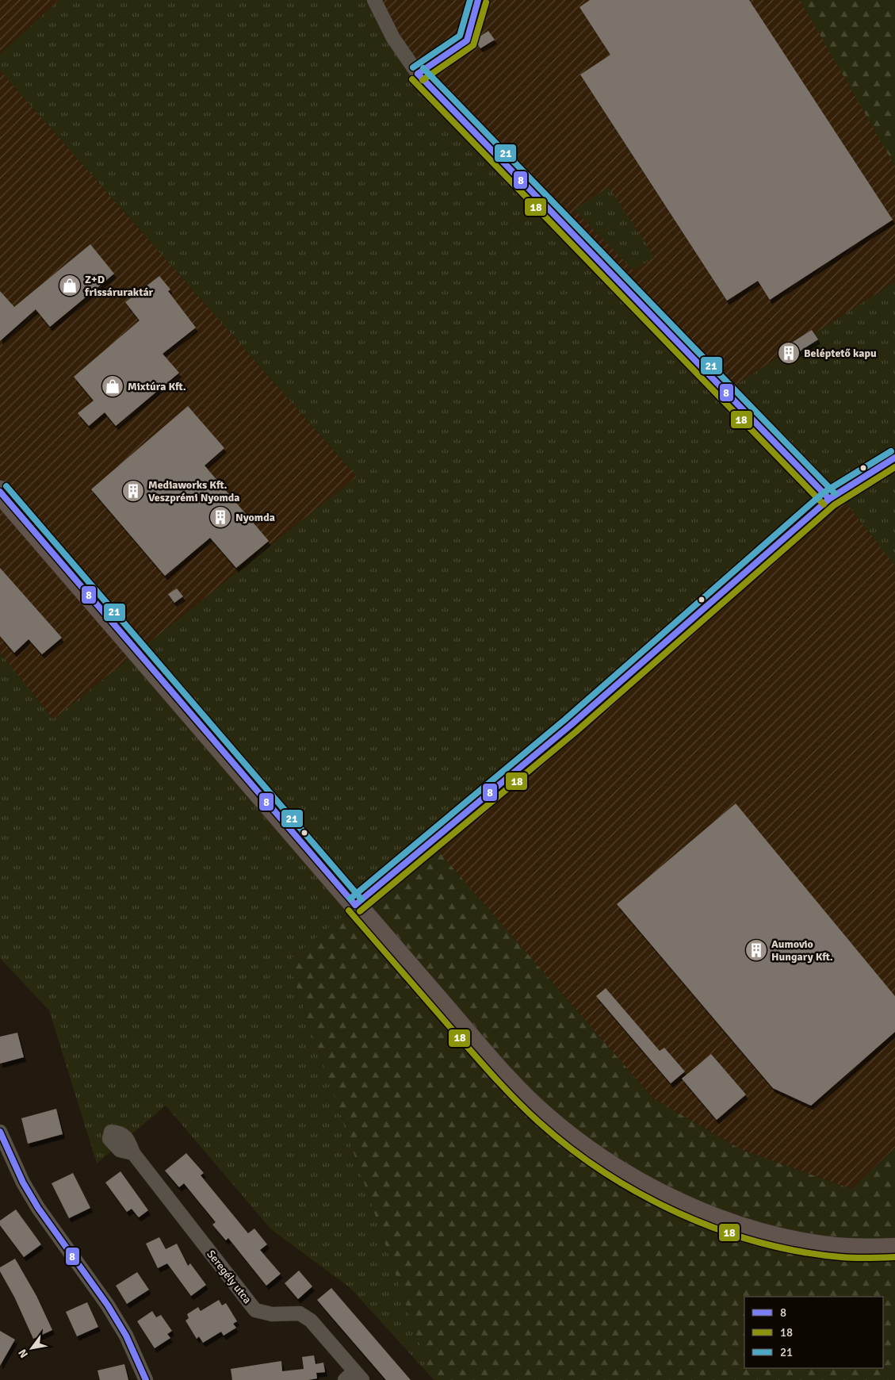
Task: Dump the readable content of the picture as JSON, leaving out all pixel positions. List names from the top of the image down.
{
  "streets": {
    "street": ["Seregély utca"]
  },
  "places": {
    "shop": ["Z+D frissáruraktár", "Mixtúra Kft."],
    "building": [
      "Beléptető kapu",
      "Mediaworks Kft. Veszprémi Nyomda",
      "Nyomda",
      "Aumovio Hungary Kft."
    ]
  },
  "lines": ["transit line 8", "transit line 21", "transit line 18"],
  "legend": ["8", "18", "21"],
  "north": "bottom left"
}
